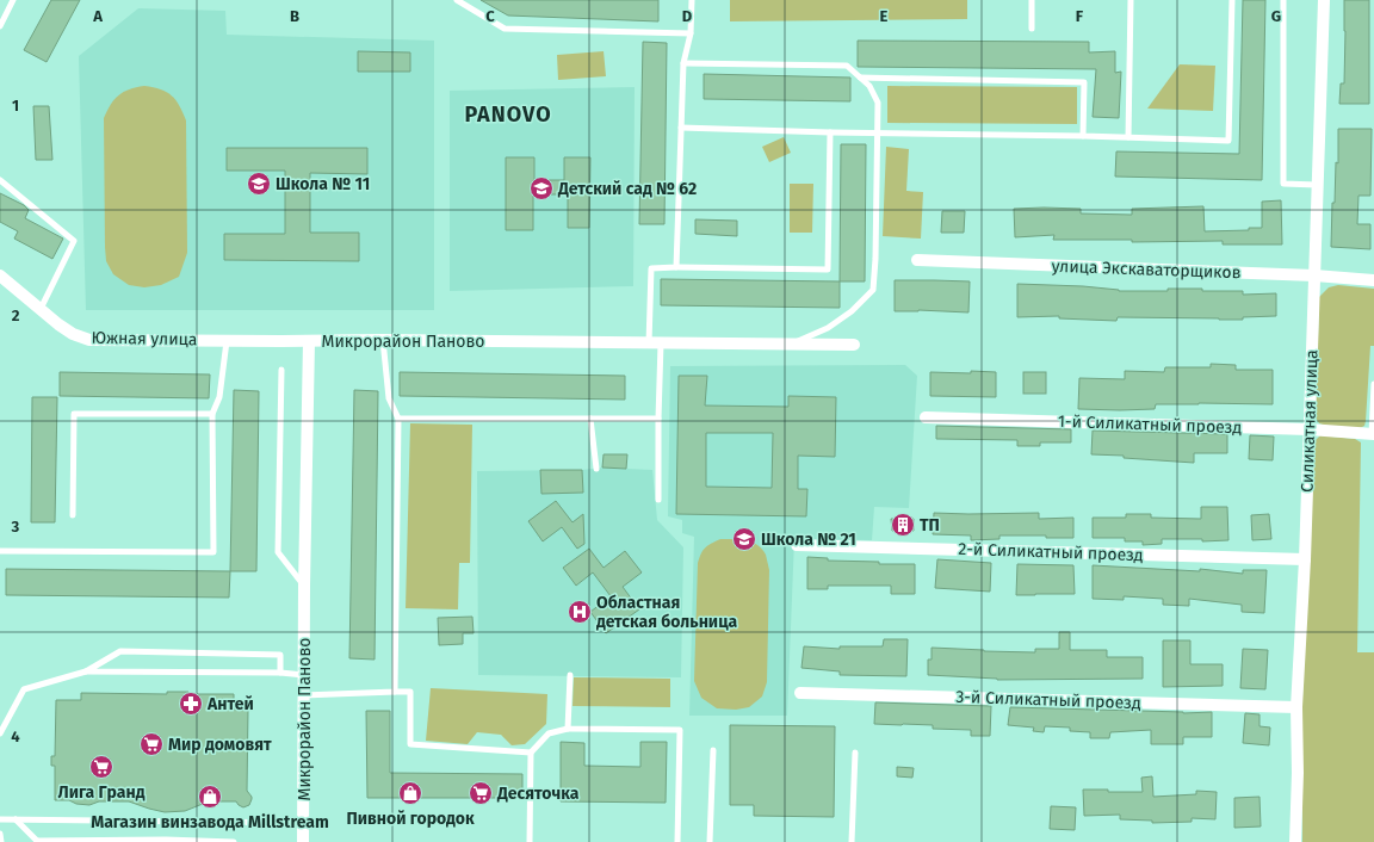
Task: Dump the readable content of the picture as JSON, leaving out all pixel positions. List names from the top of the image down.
{
  "streets": {
    "street": [
      "улица Экскаваторщиков",
      "Южная улица",
      "Микрорайон Паново",
      "Силикатная улица",
      "1-й Силикатный проезд",
      "2-й Силикатный проезд",
      "3-й Силикатный проезд"
    ]
  },
  "crossings": [
    ["улица Экскаваторщиков", "Силикатная улица"],
    ["Южная улица", "Микрорайон Паново"],
    ["Силикатная улица", "1-й Силикатный проезд"],
    ["Силикатная улица", "2-й Силикатный проезд"],
    ["Силикатная улица", "3-й Силикатный проезд"]
  ],
  "districts": ["PANOVO"],
  "places": {
    "school or university": ["Школа № 11", "Детский сад № 62", "Школа № 21"],
    "building": ["ТП"],
    "hospital": ["Областная детская больница"],
    "pharmacy": ["Антей"],
    "supermarket": ["Мир домовят", "Лига Гранд", "Десяточка"],
    "shop": ["Пивной городок", "Магазин винзавода Millstream"]
  },
  "grid": {
    "columns": [
      "A",
      "B",
      "C",
      "D",
      "E",
      "F",
      "G"
    ],
    "rows": [
      "1",
      "2",
      "3",
      "4"
    ]
  }
}
